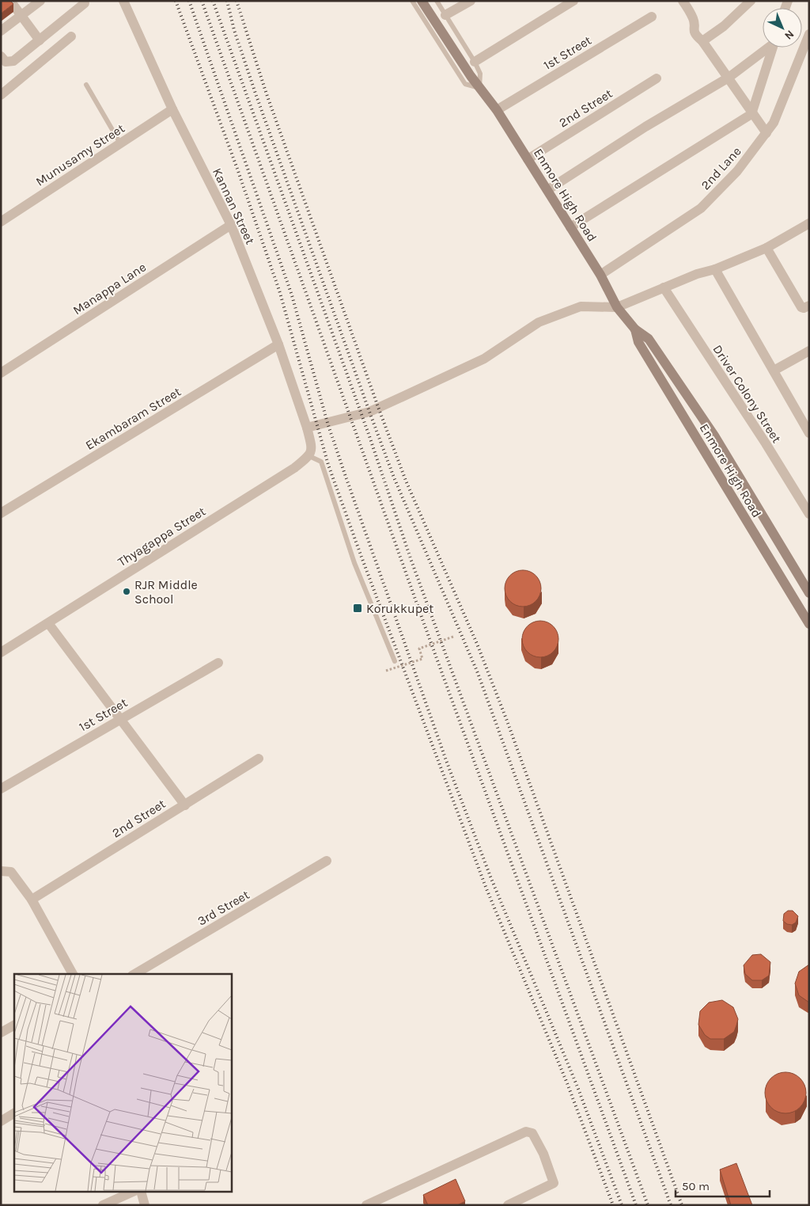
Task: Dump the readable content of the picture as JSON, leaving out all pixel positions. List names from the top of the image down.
{
  "streets": {
    "main road": ["Enmore High Road"],
    "street": [
      "1st Street",
      "2nd Street",
      "Munusamy Street",
      "2nd Lane",
      "Kannan Street",
      "Manappa Lane",
      "Driver Colony Street",
      "Ekambaram Street",
      "Thyagappa Street",
      "3rd Street"
    ]
  },
  "crossings": [
    ["1st Street", "Enmore High Road"],
    ["2nd Street", "Enmore High Road"],
    ["Munusamy Street", "Kannan Street"],
    ["2nd Lane", "Enmore High Road"],
    ["Kannan Street", "Manappa Lane"],
    ["Kannan Street", "Ekambaram Street"]
  ],
  "places": {
    "other": ["RJR Middle School"],
    "transit": ["Korukkupet"]
  },
  "scale_bar": "50 m",
  "north": "bottom right"
}
